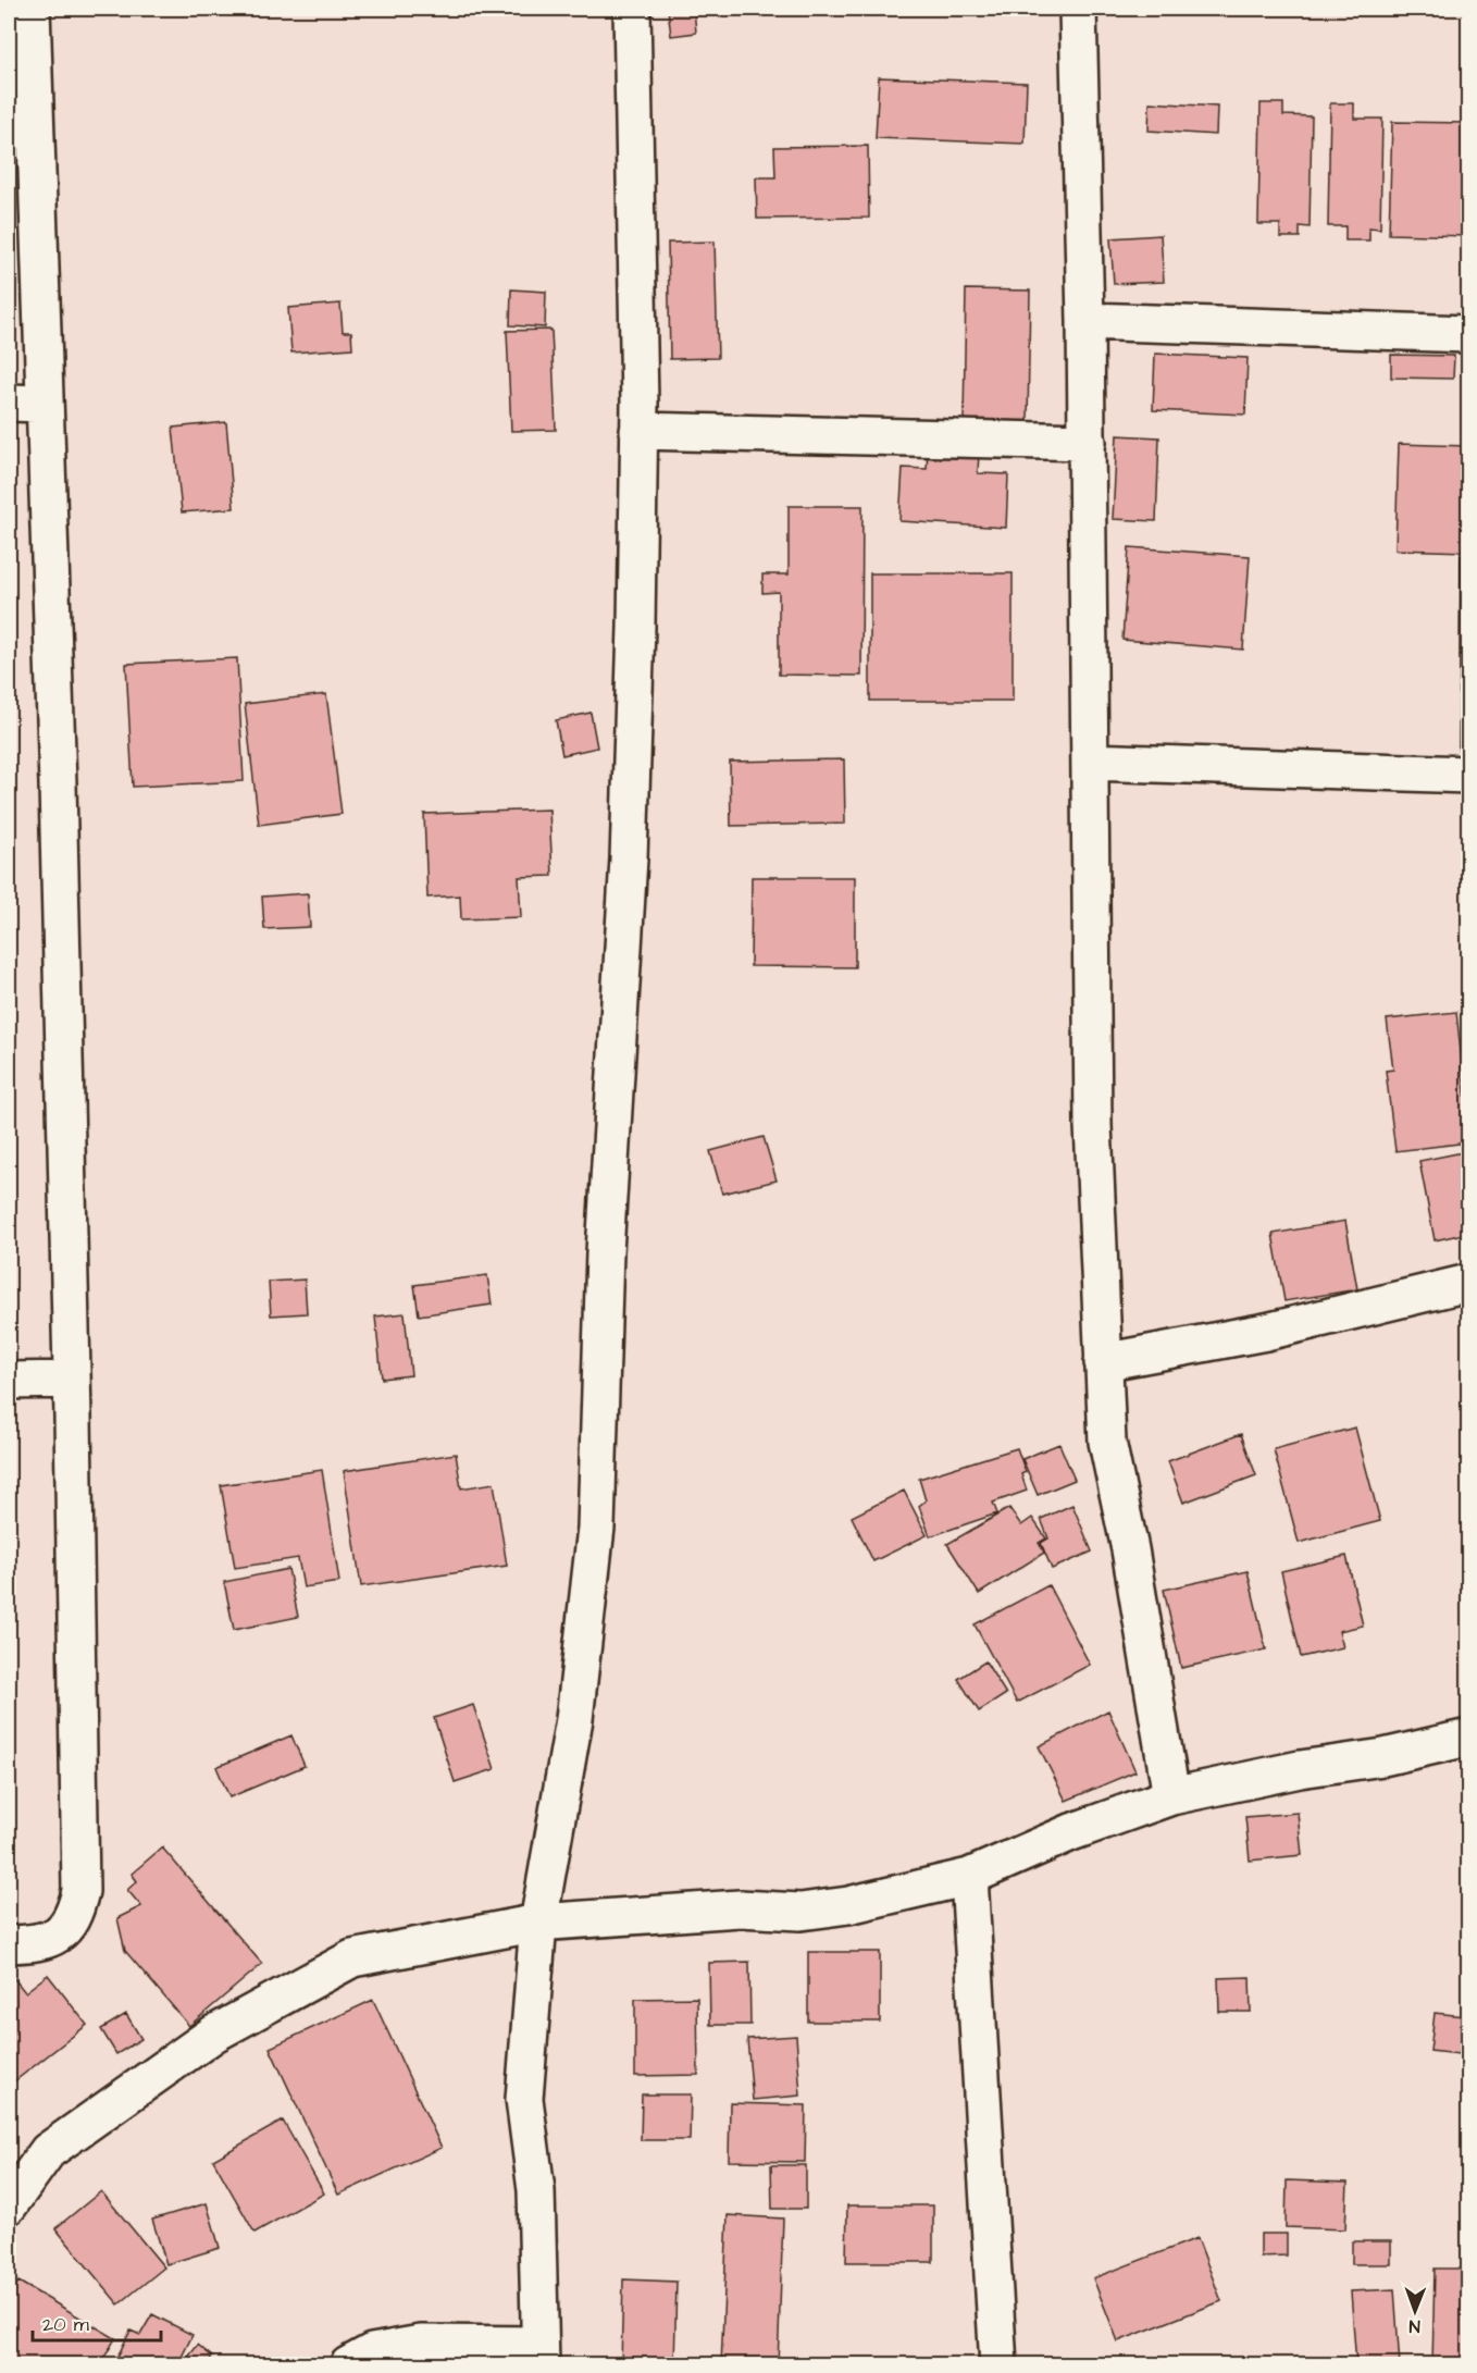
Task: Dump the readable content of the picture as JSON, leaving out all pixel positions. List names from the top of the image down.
{
  "scale_bar": "20 m",
  "north": "bottom"
}
